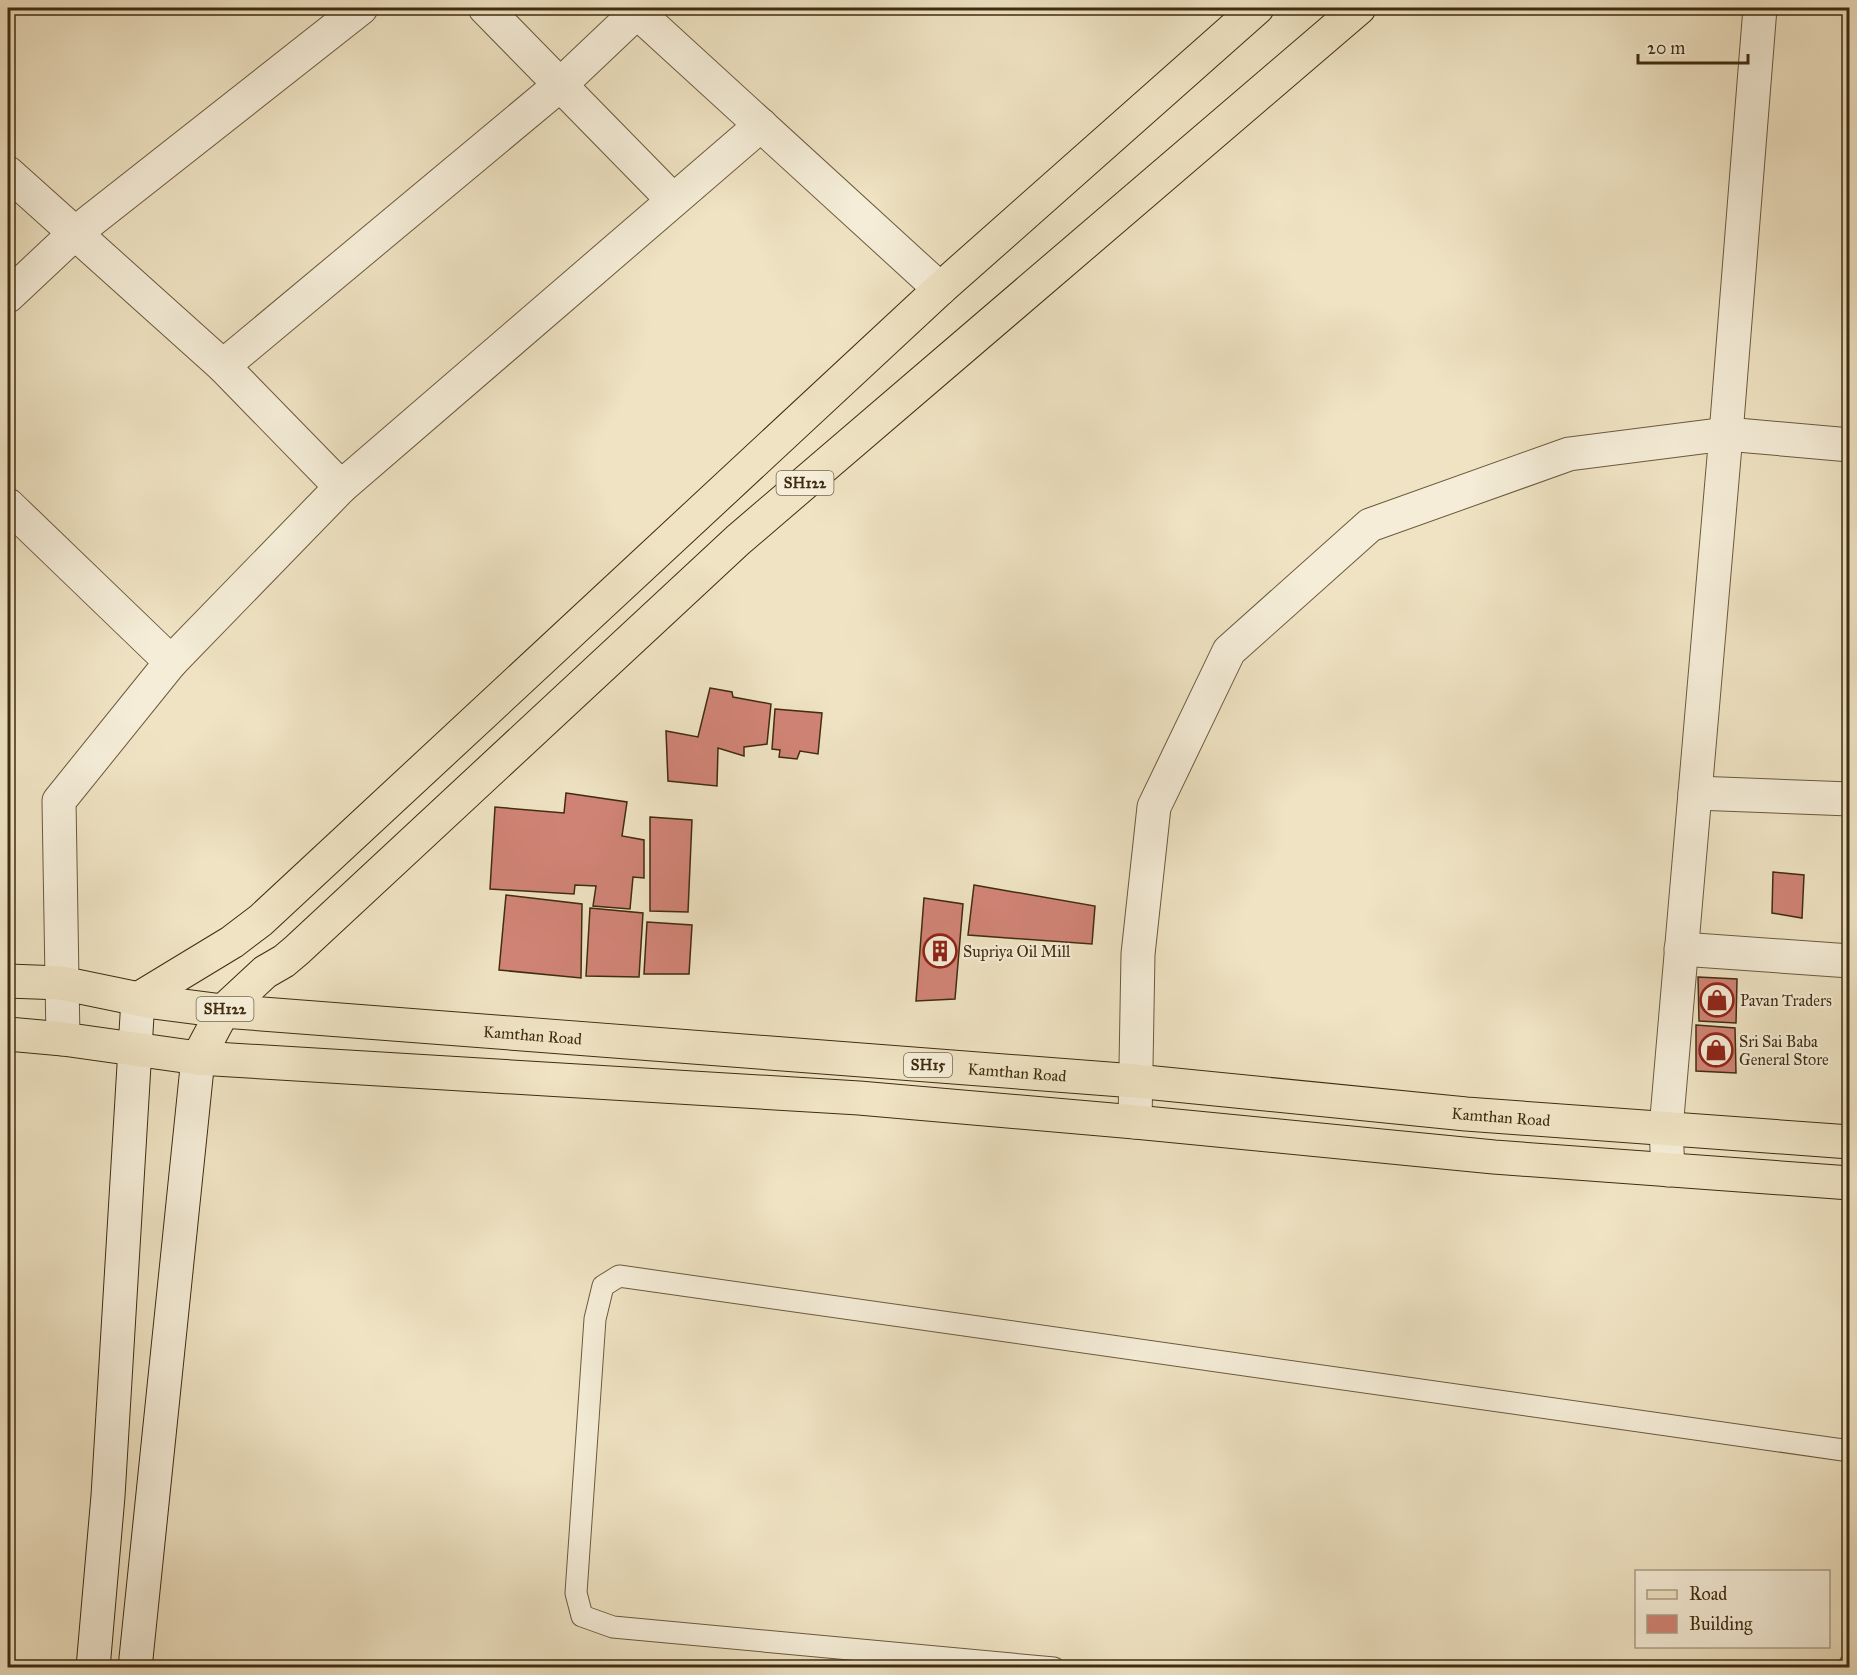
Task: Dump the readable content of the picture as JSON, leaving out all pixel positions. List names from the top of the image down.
{
  "streets": {
    "main road": ["SH122", "Kamthan Road", "SH15"]
  },
  "crossings": [
    ["SH122", "Kamthan Road"]
  ],
  "places": {
    "building": ["Supriya Oil Mill"],
    "shop": ["Pavan Traders", "Sri Sai Baba General Store"]
  },
  "legend": ["Road", "Building"],
  "scale_bar": "20 m"
}
